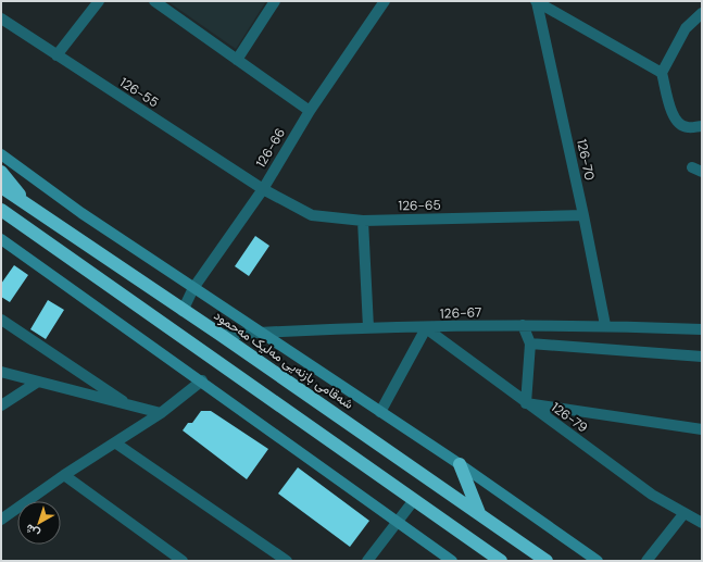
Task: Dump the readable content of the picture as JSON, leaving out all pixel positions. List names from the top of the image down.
{
  "streets": {
    "highway": ["شەقامی بازنەیی مەلیک مەحمود"],
    "street": [
      "126-55",
      "126-66",
      "126-70",
      "126-65",
      "126-67",
      "126-79"
    ]
  },
  "crossings": [
    ["126-55", "126-66"],
    ["126-55", "126-65"],
    ["126-66", "126-65"],
    ["126-66", "شەقامی بازنەیی مەلیک مەحمود"],
    ["126-70", "126-65"],
    ["126-70", "126-67"],
    ["126-67", "شەقامی بازنەیی مەلیک مەحمود"],
    ["126-67", "126-79"]
  ],
  "north": "bottom left"
}
